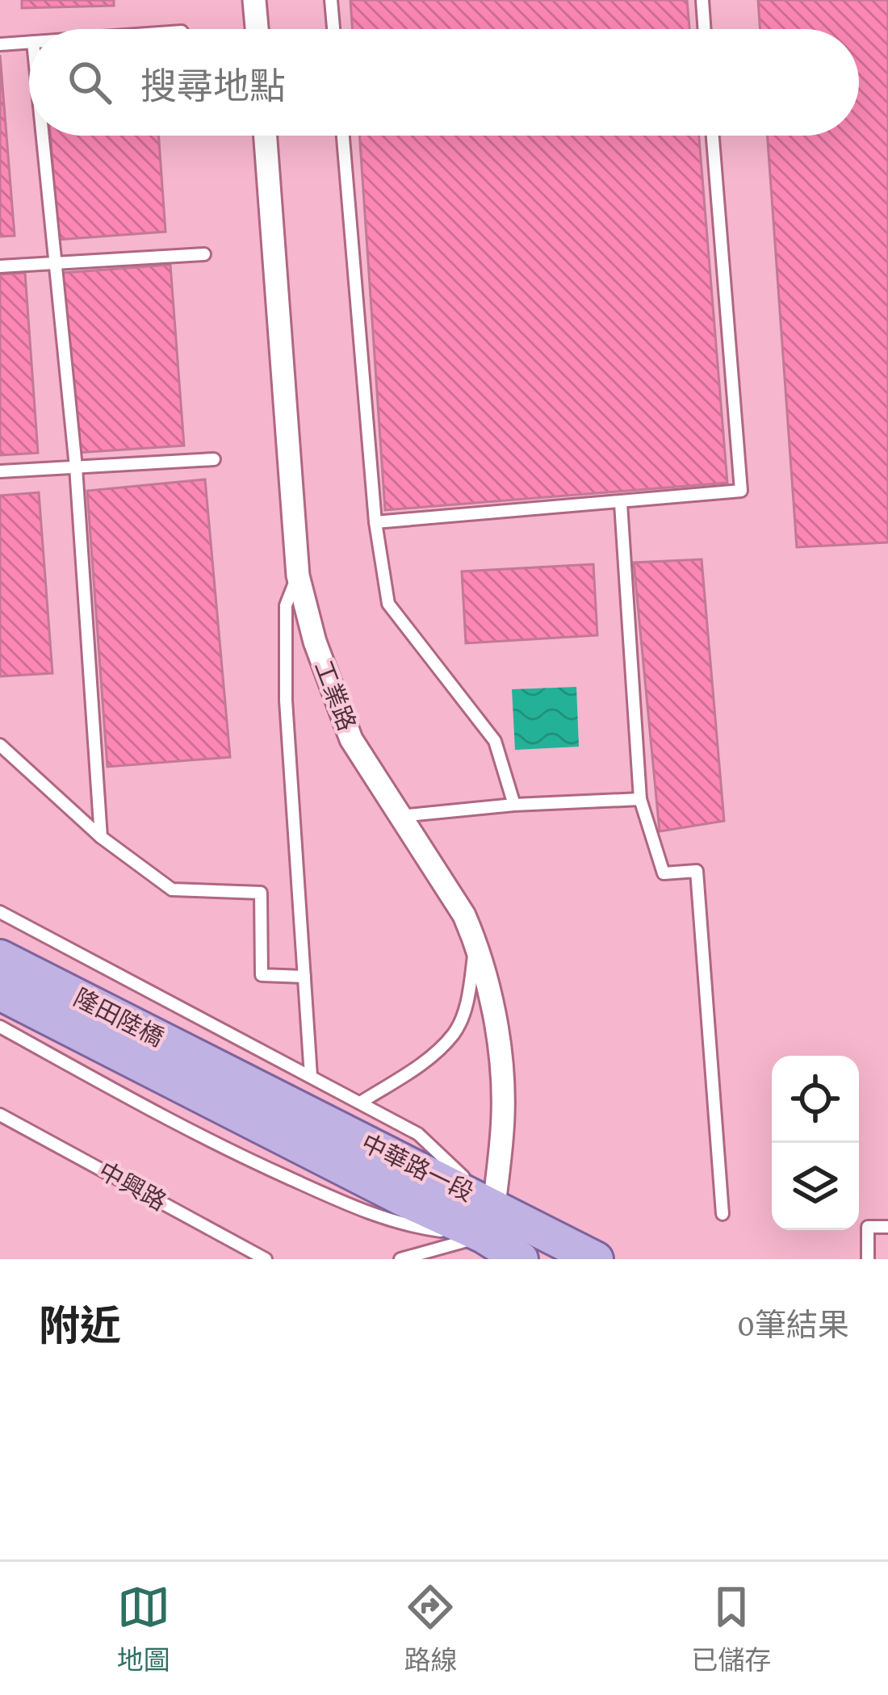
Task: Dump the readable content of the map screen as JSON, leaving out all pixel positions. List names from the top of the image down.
{
  "streets": {
    "main road": ["隆田陸橋", "中華路一段"],
    "street": ["工業路"],
    "lane": ["中興路"]
  },
  "crossings": [
    ["工業路", "中華路一段"],
    ["隆田陸橋", "中華路一段"]
  ],
  "page": {
    "search": "搜尋地點",
    "heading": ["附近", "0筆結果"],
    "nav": ["地圖", "路線", "已儲存"]
  }
}
